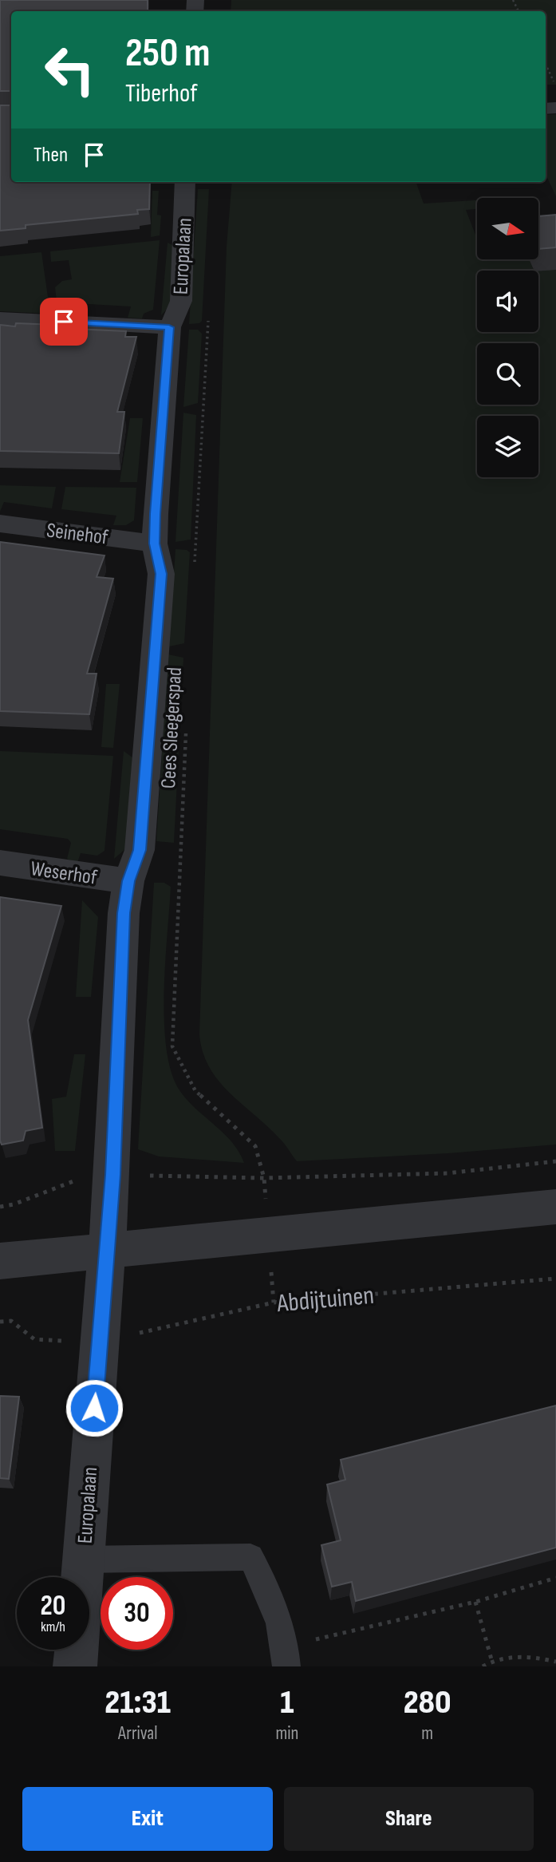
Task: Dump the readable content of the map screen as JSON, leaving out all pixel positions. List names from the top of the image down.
{
  "streets": {
    "street": ["Europalaan", "Seinehof", "Weserhof"],
    "path": ["Cees Sleegerspad", "Abdijtuinen"]
  },
  "crossings": [
    ["Europalaan", "Seinehof"],
    ["Europalaan", "Weserhof"],
    ["Europalaan", "Abdijtuinen"]
  ],
  "north": "right",
  "page": {
    "turn": ["250 m", "Tiberhof"],
    "then": "Then",
    "speed": "20 km/h",
    "limit": "30",
    "eta": [
      "21:31",
      "Arrival",
      "1",
      "min",
      "280",
      "m"
    ],
    "buttons": ["Exit", "Share"]
  }
}
